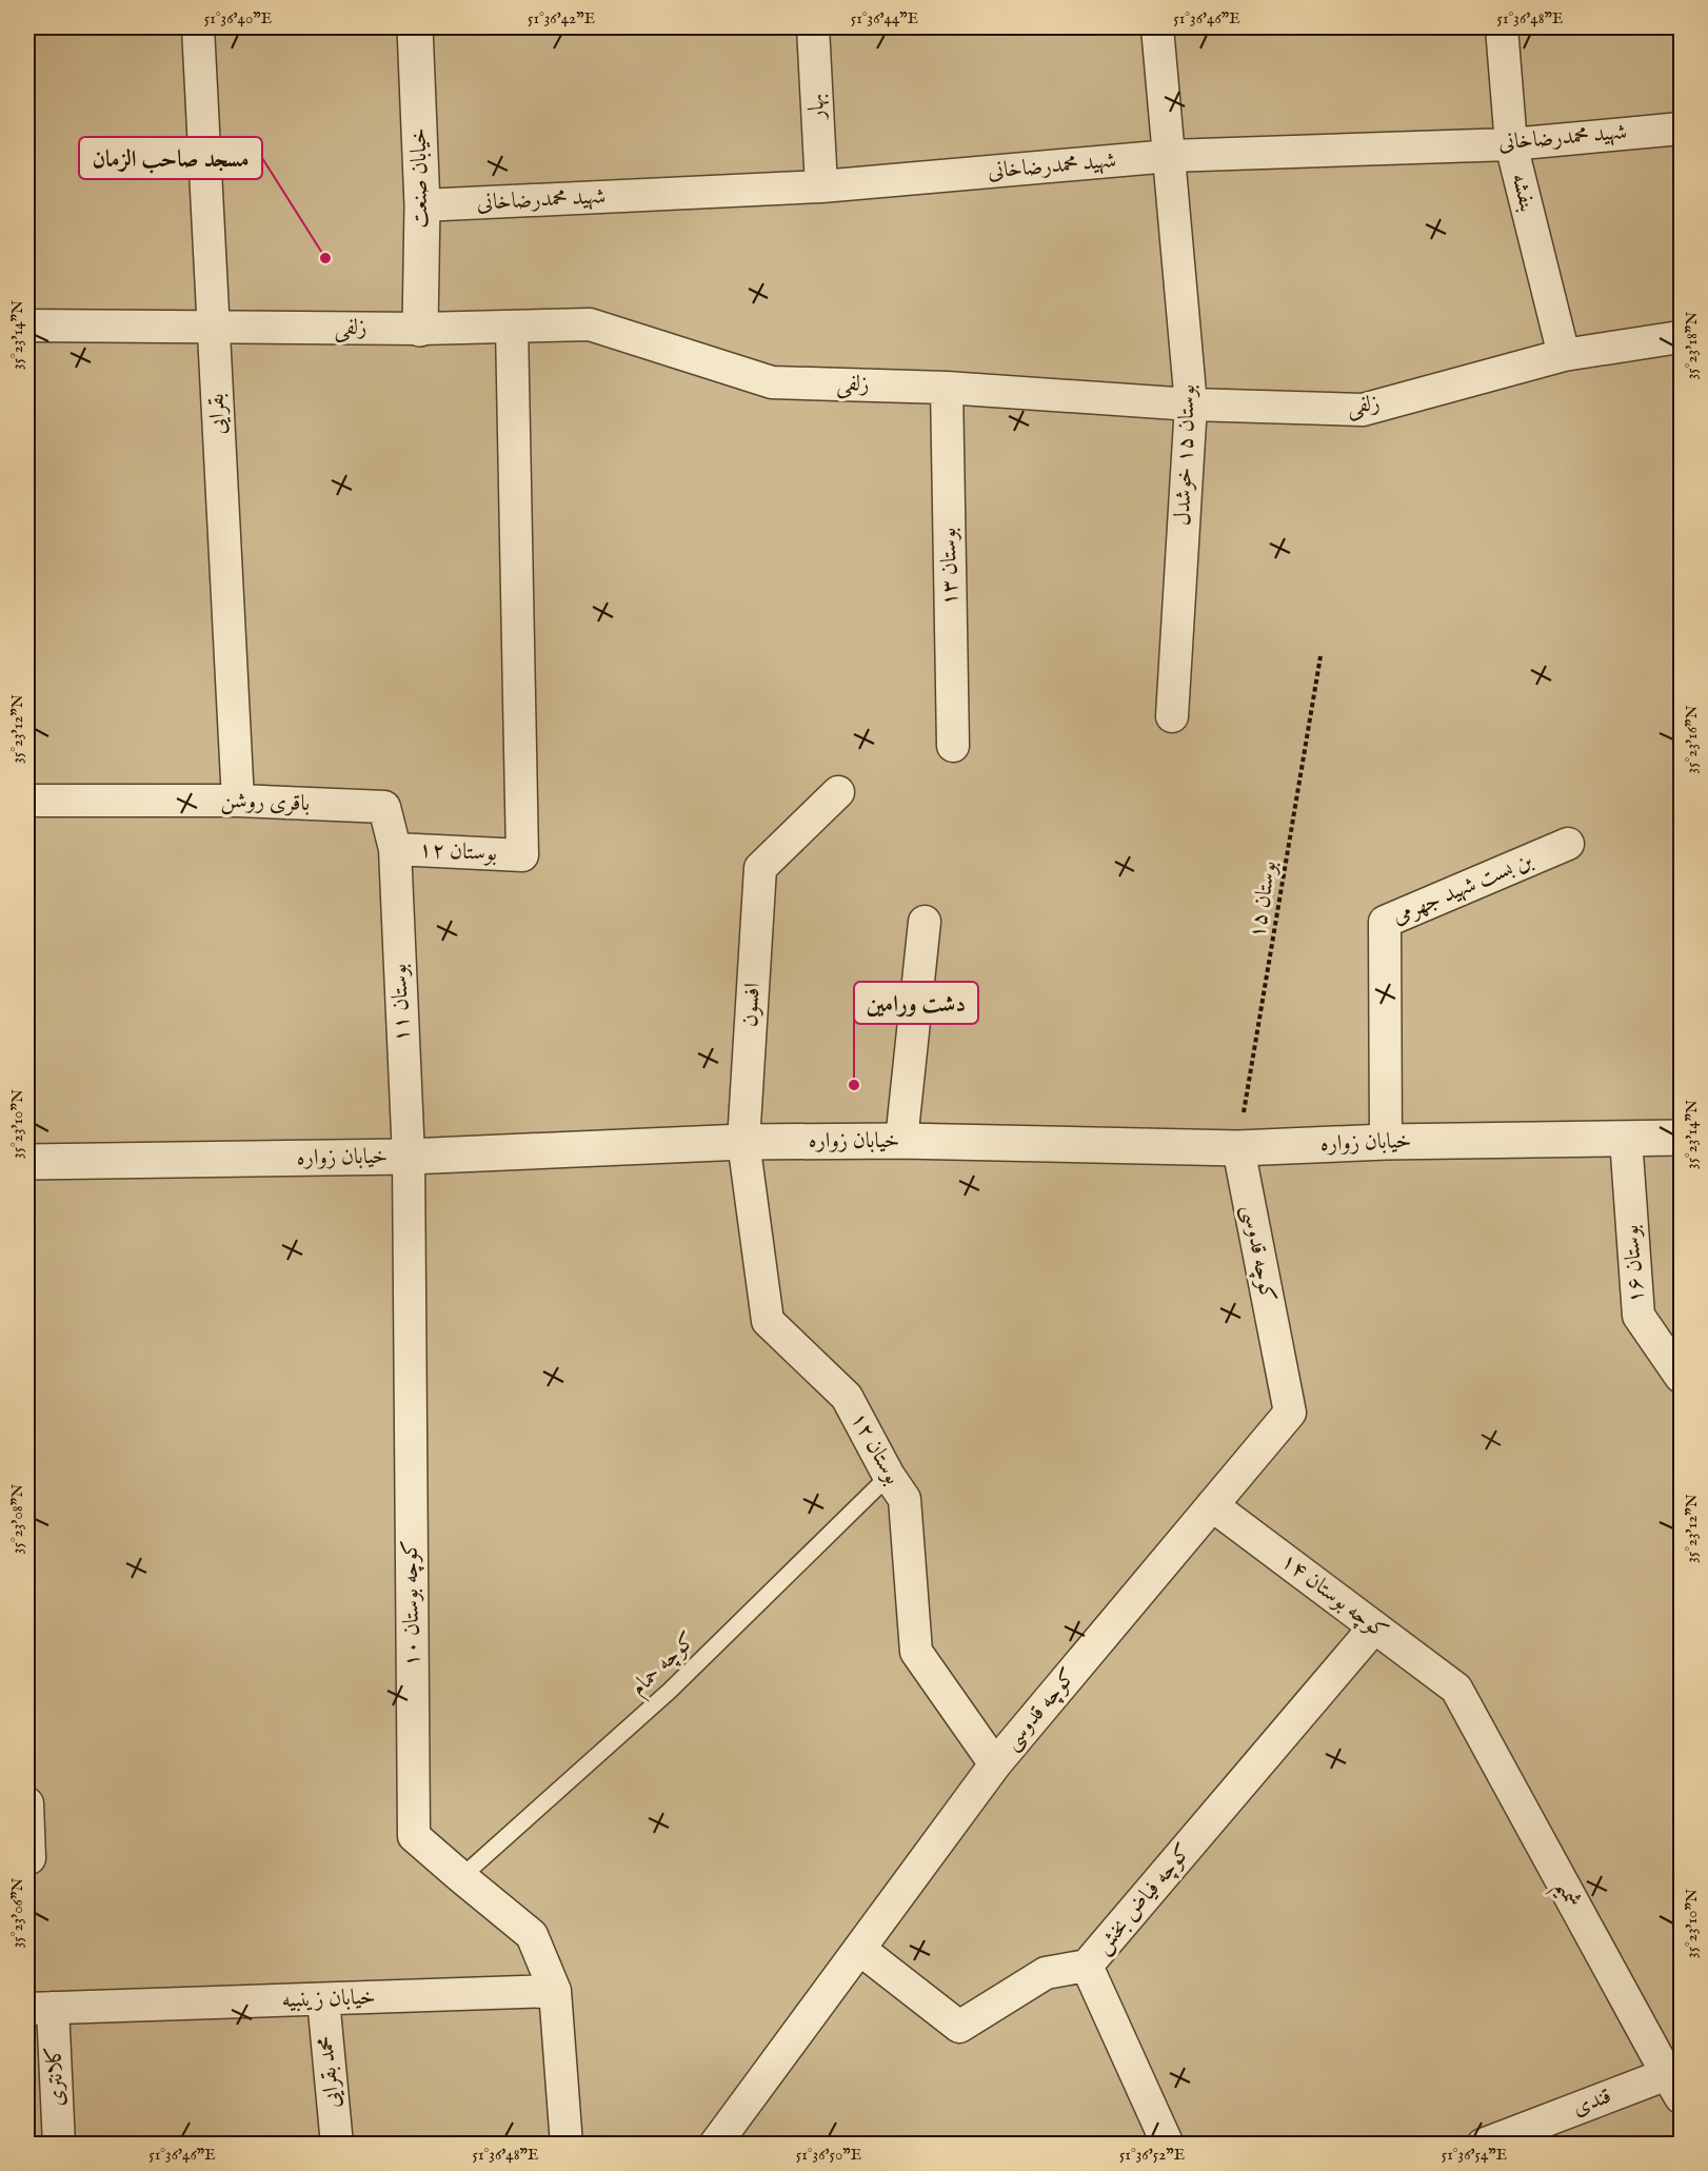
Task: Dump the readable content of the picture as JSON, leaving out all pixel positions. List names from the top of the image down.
{
  "streets": {
    "street": [
      "بهار",
      "شهید محمدرضاخانی",
      "خیابان صنعت",
      "بنفشه",
      "زلفی",
      "بقرایی",
      "بوستان ۱۵ خوشدل",
      "بوستان ۱۳",
      "باقری روشن",
      "بوستان ۱۲",
      "بن بست شهید جهرمی",
      "بوستان ۱۱",
      "افسون",
      "خیابان زواره",
      "کوچه قدوسی",
      "بوستان ۱۶",
      "کوچه بوستان ۱۴",
      "کوچه بوستان ۱۰",
      "شمیم",
      "کوچه فیاض بخش",
      "خیابان زینبیه",
      "محمد بقرایی",
      "کلانتری",
      "قندی"
    ],
    "lane": ["کوچه حمام"],
    "path": ["بوستان ۱۵"]
  },
  "crossings": [
    ["بهار", "شهید محمدرضاخانی"],
    ["شهید محمدرضاخانی", "خیابان صنعت"],
    ["شهید محمدرضاخانی", "بنفشه"],
    ["شهید محمدرضاخانی", "بوستان ۱۵ خوشدل"],
    ["خیابان صنعت", "زلفی"],
    ["بنفشه", "زلفی"],
    ["زلفی", "بقرایی"],
    ["زلفی", "بوستان ۱۵ خوشدل"],
    ["زلفی", "بوستان ۱۳"],
    ["زلفی", "بوستان ۱۲"],
    ["بقرایی", "باقری روشن"],
    ["باقری روشن", "بوستان ۱۲"],
    ["باقری روشن", "بوستان ۱۱"],
    ["بوستان ۱۲", "بوستان ۱۱"],
    ["بوستان ۱۲", "افسون"],
    ["بوستان ۱۲", "خیابان زواره"],
    ["بوستان ۱۲", "کوچه قدوسی"],
    ["بوستان ۱۲", "کوچه حمام"],
    ["بن بست شهید جهرمی", "خیابان زواره"],
    ["بوستان ۱۵", "خیابان زواره"],
    ["بوستان ۱۵", "کوچه قدوسی"],
    ["بوستان ۱۱", "خیابان زواره"],
    ["بوستان ۱۱", "کوچه بوستان ۱۰"],
    ["افسون", "خیابان زواره"],
    ["خیابان زواره", "کوچه قدوسی"],
    ["خیابان زواره", "بوستان ۱۶"],
    ["خیابان زواره", "کوچه بوستان ۱۰"],
    ["کوچه قدوسی", "کوچه بوستان ۱۴"],
    ["کوچه قدوسی", "کوچه فیاض بخش"],
    ["کوچه بوستان ۱۴", "شمیم"],
    ["کوچه بوستان ۱۴", "کوچه فیاض بخش"],
    ["کوچه بوستان ۱۰", "کوچه حمام"],
    ["کوچه بوستان ۱۰", "خیابان زینبیه"],
    ["شمیم", "قندی"],
    ["خیابان زینبیه", "محمد بقرایی"],
    ["خیابان زینبیه", "کلانتری"]
  ],
  "places": ["مسجد صاحب الزمان", "دشت ورامین"],
  "coordinates": [
    "51°36'40\"E",
    "51°36'42\"E",
    "51°36'44\"E",
    "51°36'46\"E",
    "51°36'48\"E",
    "35°23'14\"N",
    "35°23'18\"N",
    "35°23'12\"N",
    "35°23'16\"N",
    "35°23'10\"N",
    "35°23'08\"N",
    "35°23'06\"N",
    "51°36'50\"E",
    "51°36'52\"E",
    "51°36'54\"E"
  ]
}
